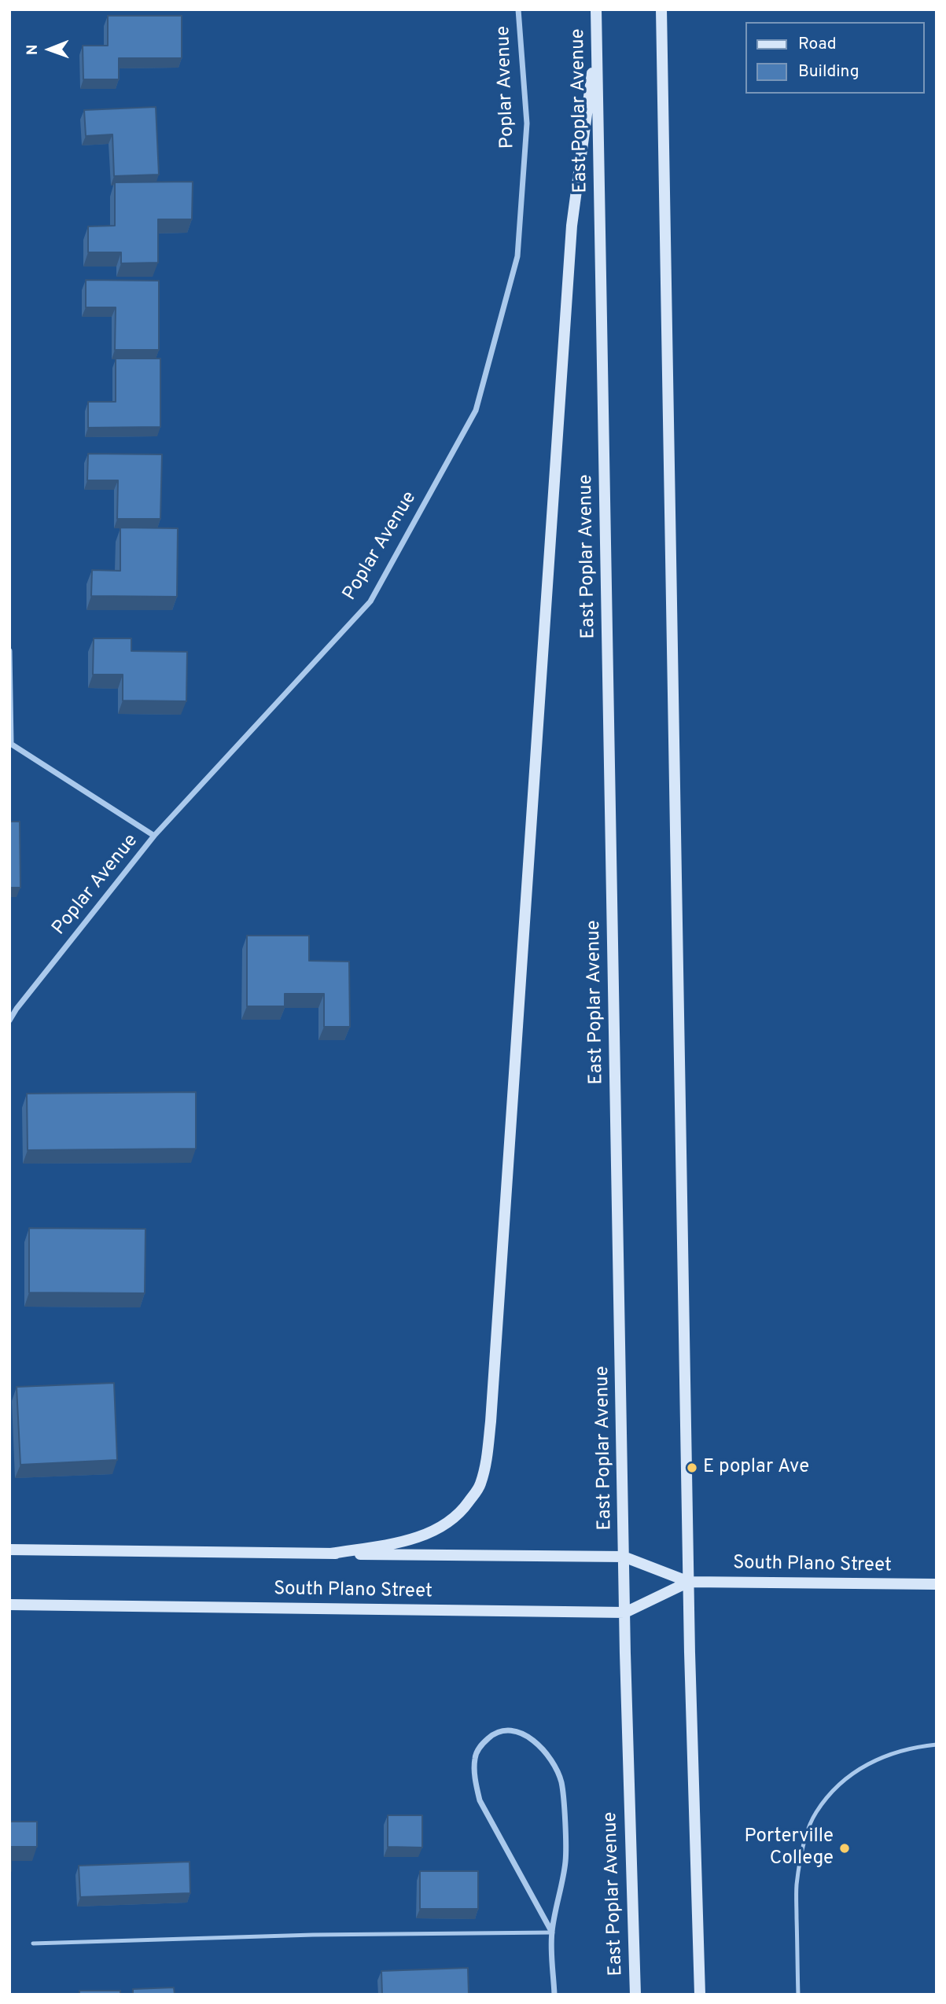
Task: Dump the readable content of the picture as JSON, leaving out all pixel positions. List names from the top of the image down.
{
  "streets": {
    "main road": ["East Poplar Avenue", "South Plano Street"],
    "street": ["Poplar Avenue"]
  },
  "crossings": [
    ["East Poplar Avenue", "South Plano Street"]
  ],
  "places": ["E poplar Ave", "Porterville College"],
  "legend": ["Road", "Building"],
  "north": "left"
}
